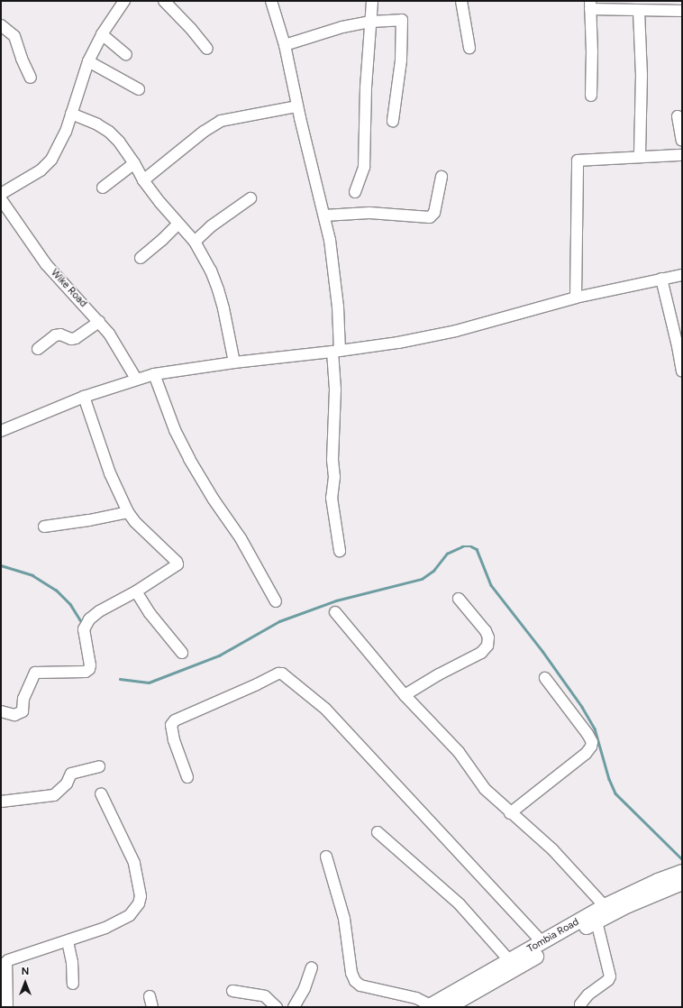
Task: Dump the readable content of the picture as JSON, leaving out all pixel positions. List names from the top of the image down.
{
  "streets": {
    "main road": ["Tombia Road"],
    "street": ["Wike Road"]
  },
  "north": "top"
}
